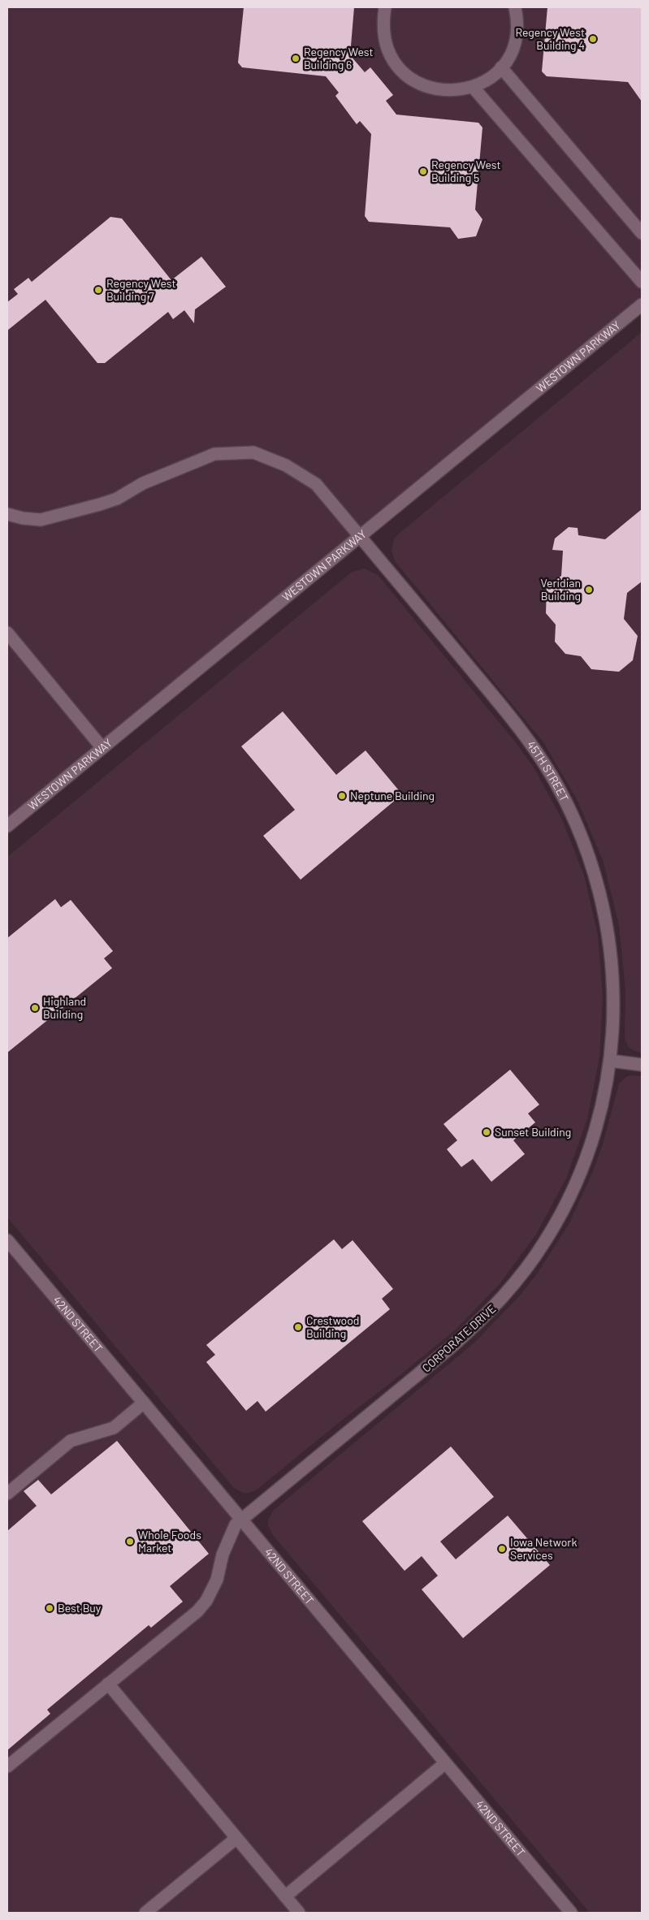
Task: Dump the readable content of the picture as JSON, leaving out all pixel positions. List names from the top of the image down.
{
  "streets": {
    "street": [
      "WESTOWN PARKWAY",
      "45TH STREET",
      "42ND STREET",
      "CORPORATE DRIVE"
    ]
  },
  "crossings": [
    ["WESTOWN PARKWAY", "45TH STREET"],
    ["45TH STREET", "CORPORATE DRIVE"],
    ["42ND STREET", "CORPORATE DRIVE"]
  ],
  "places": [
    "Regency West Building 4",
    "Regency West Building 6",
    "Regency West Building 5",
    "Regency West Building 7",
    "Veridian Building",
    "Neptune Building",
    "Highland Building",
    "Sunset Building",
    "Crestwood Building",
    "Whole Foods Market",
    "Iowa Network Services",
    "Best Buy"
  ]
}
